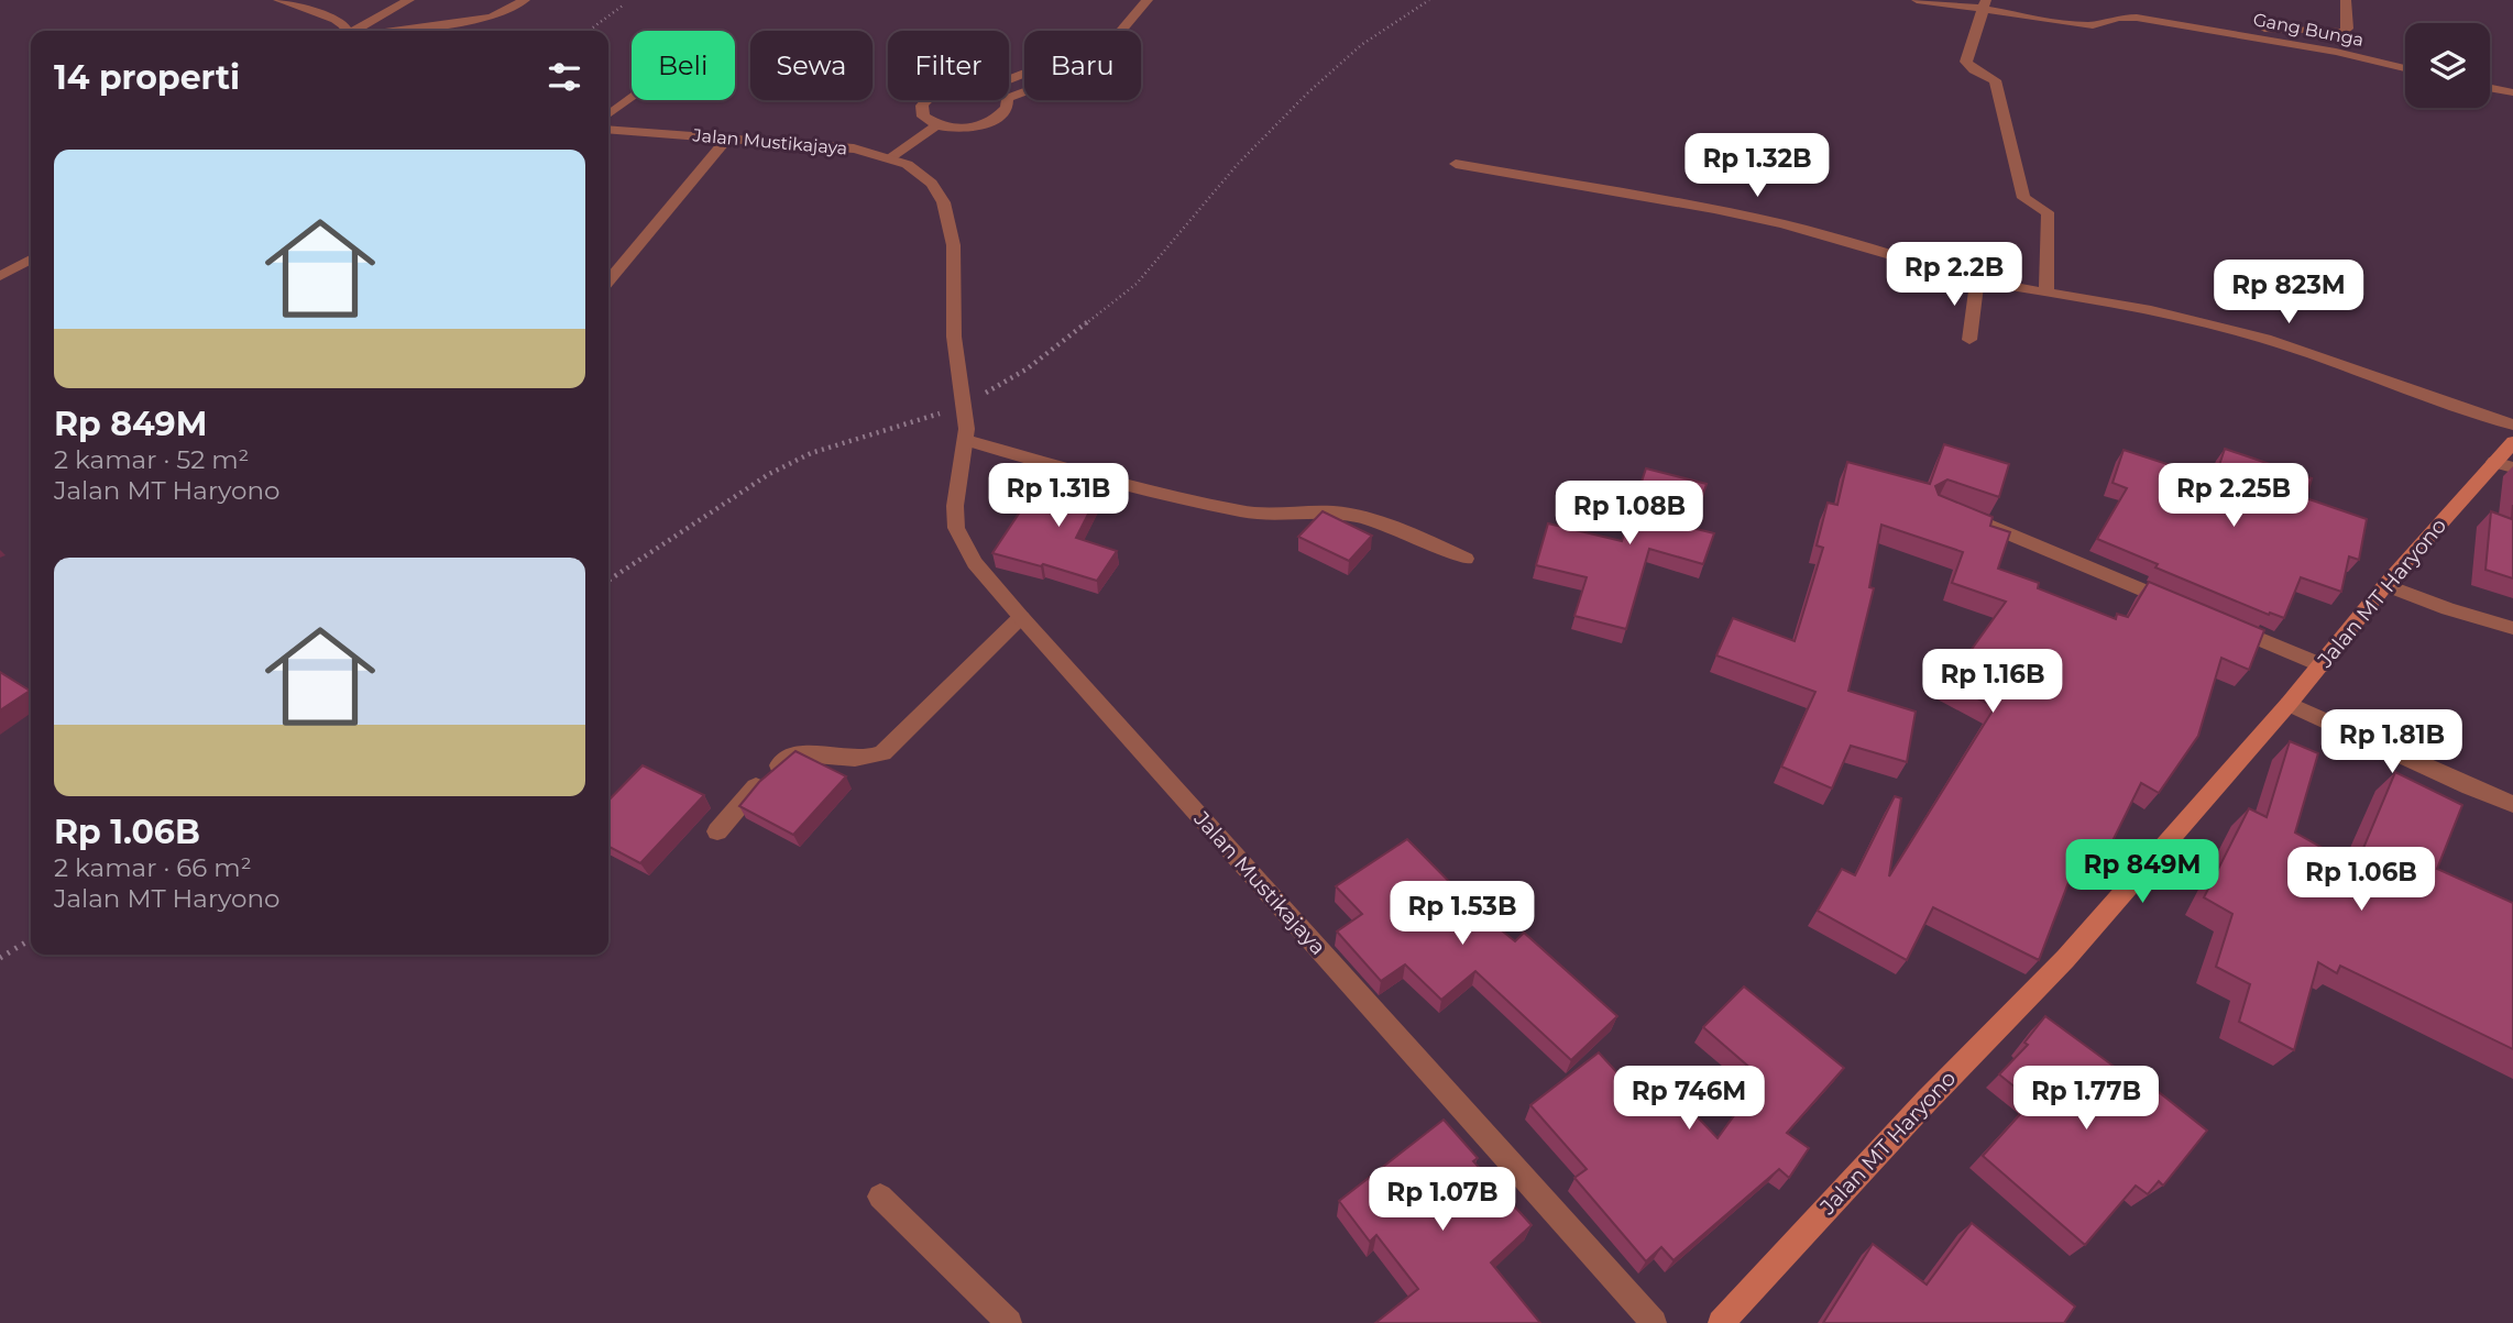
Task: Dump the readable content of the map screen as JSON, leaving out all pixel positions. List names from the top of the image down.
{
  "streets": {
    "main road": ["Jalan MT Haryono"],
    "street": ["Gang Bunga", "Jalan Mustikajaya"]
  },
  "page": {
    "chip": [
      "Beli",
      "Sewa",
      "Filter",
      "Baru"
    ],
    "heading": "14 properti",
    "list": [
      {
        "name": "Rp 849M",
        "note": "2 kamar · 52 m² · Jalan MT Haryono"
      },
      {
        "name": "Rp 1.06B",
        "note": "2 kamar · 66 m² · Jalan MT Haryono"
      }
    ],
    "price": [
      "Rp 1.32B",
      "Rp 2.2B",
      "Rp 823M",
      "Rp 1.31B",
      "Rp 2.25B",
      "Rp 1.08B",
      "Rp 1.16B",
      "Rp 1.81B",
      "Rp 849M",
      "Rp 1.06B",
      "Rp 1.53B",
      "Rp 746M",
      "Rp 1.77B",
      "Rp 1.07B"
    ]
  }
}
